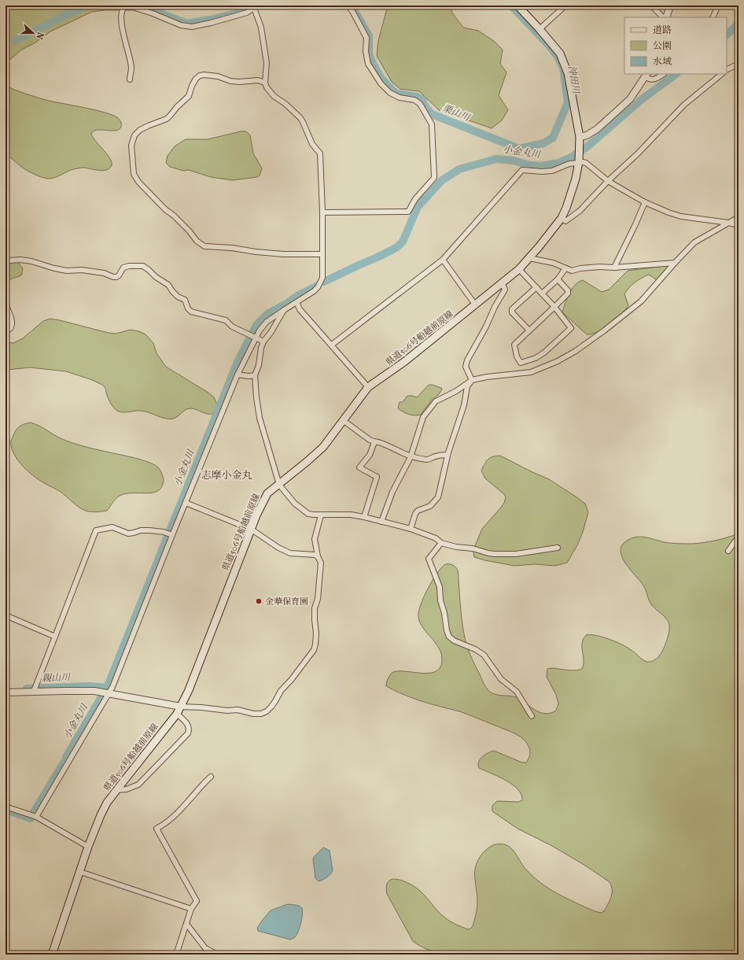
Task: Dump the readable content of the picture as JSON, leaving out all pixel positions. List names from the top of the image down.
{
  "streets": {
    "main road": ["県道506号船越前原線"]
  },
  "districts": ["志摩小金丸"],
  "water": [
    "沖田川",
    "栗山川",
    "小金丸川",
    "親山川"
  ],
  "places": ["金華保育園"],
  "legend": ["道路", "公園", "水域"],
  "north": "right"
}
